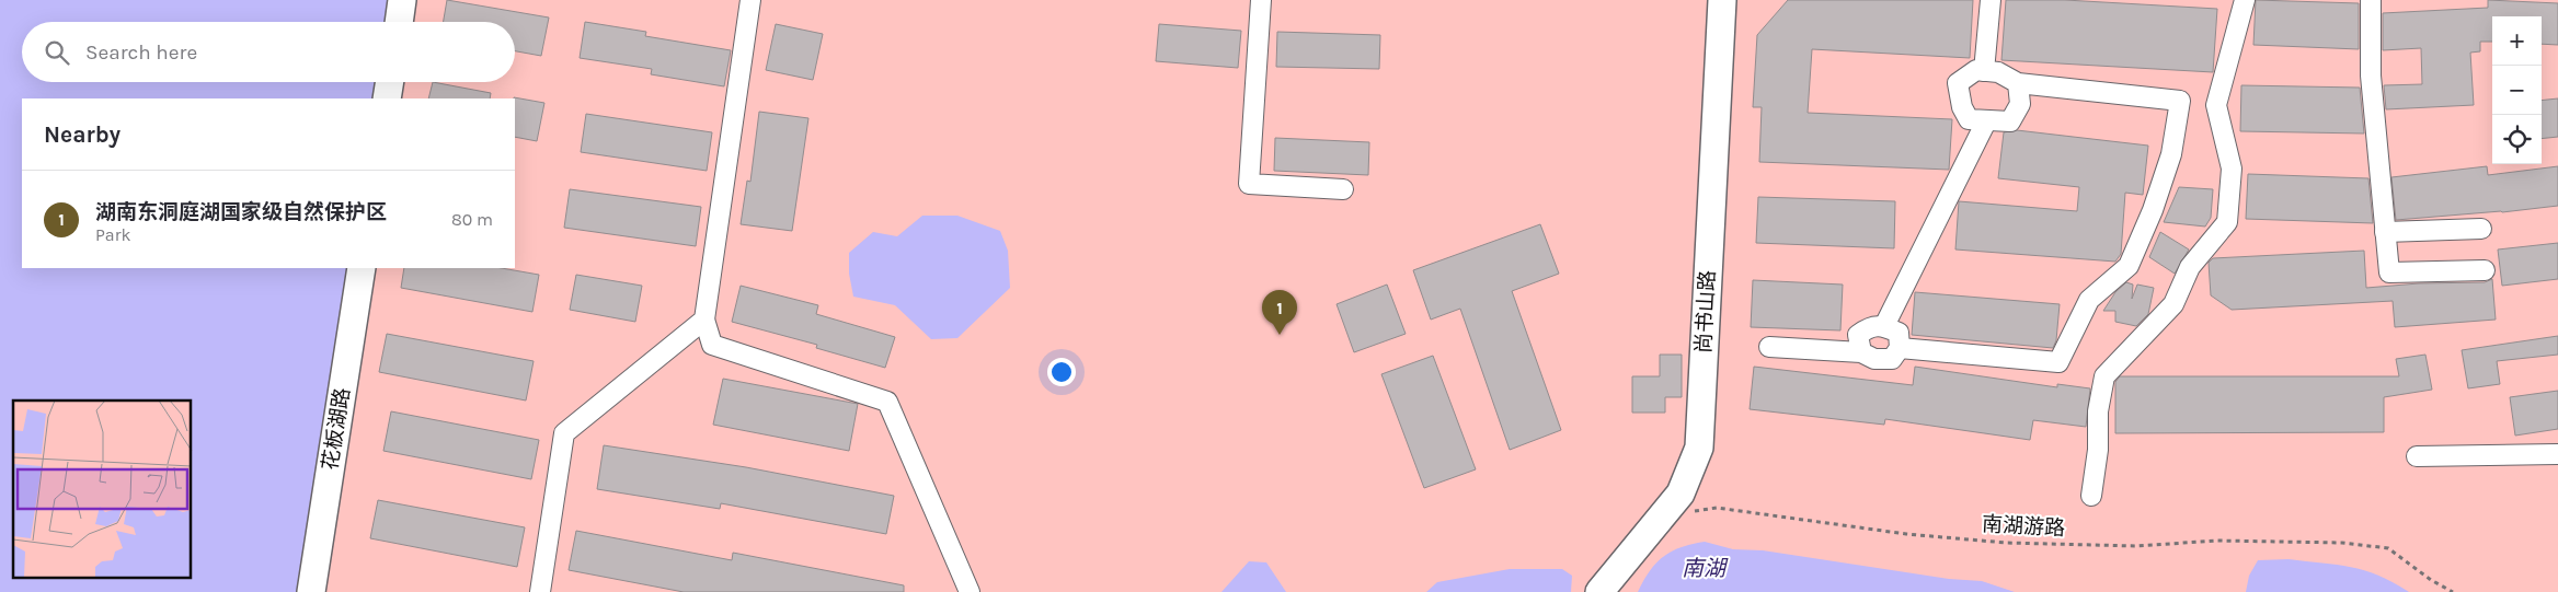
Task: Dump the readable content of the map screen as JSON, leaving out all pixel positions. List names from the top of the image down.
{
  "streets": {
    "street": ["尚书山路", "花板湖路"],
    "path": ["南湖游路"]
  },
  "water": ["南湖"],
  "page": {
    "map_buttons": ["+", "−"],
    "search": "Search here",
    "heading": "Nearby",
    "list": [
      {
        "mark": "1",
        "name": "湖南东洞庭湖国家级自然保护区",
        "note": "Park",
        "value": "80 m"
      }
    ],
    "pins": "1"
  }
}
